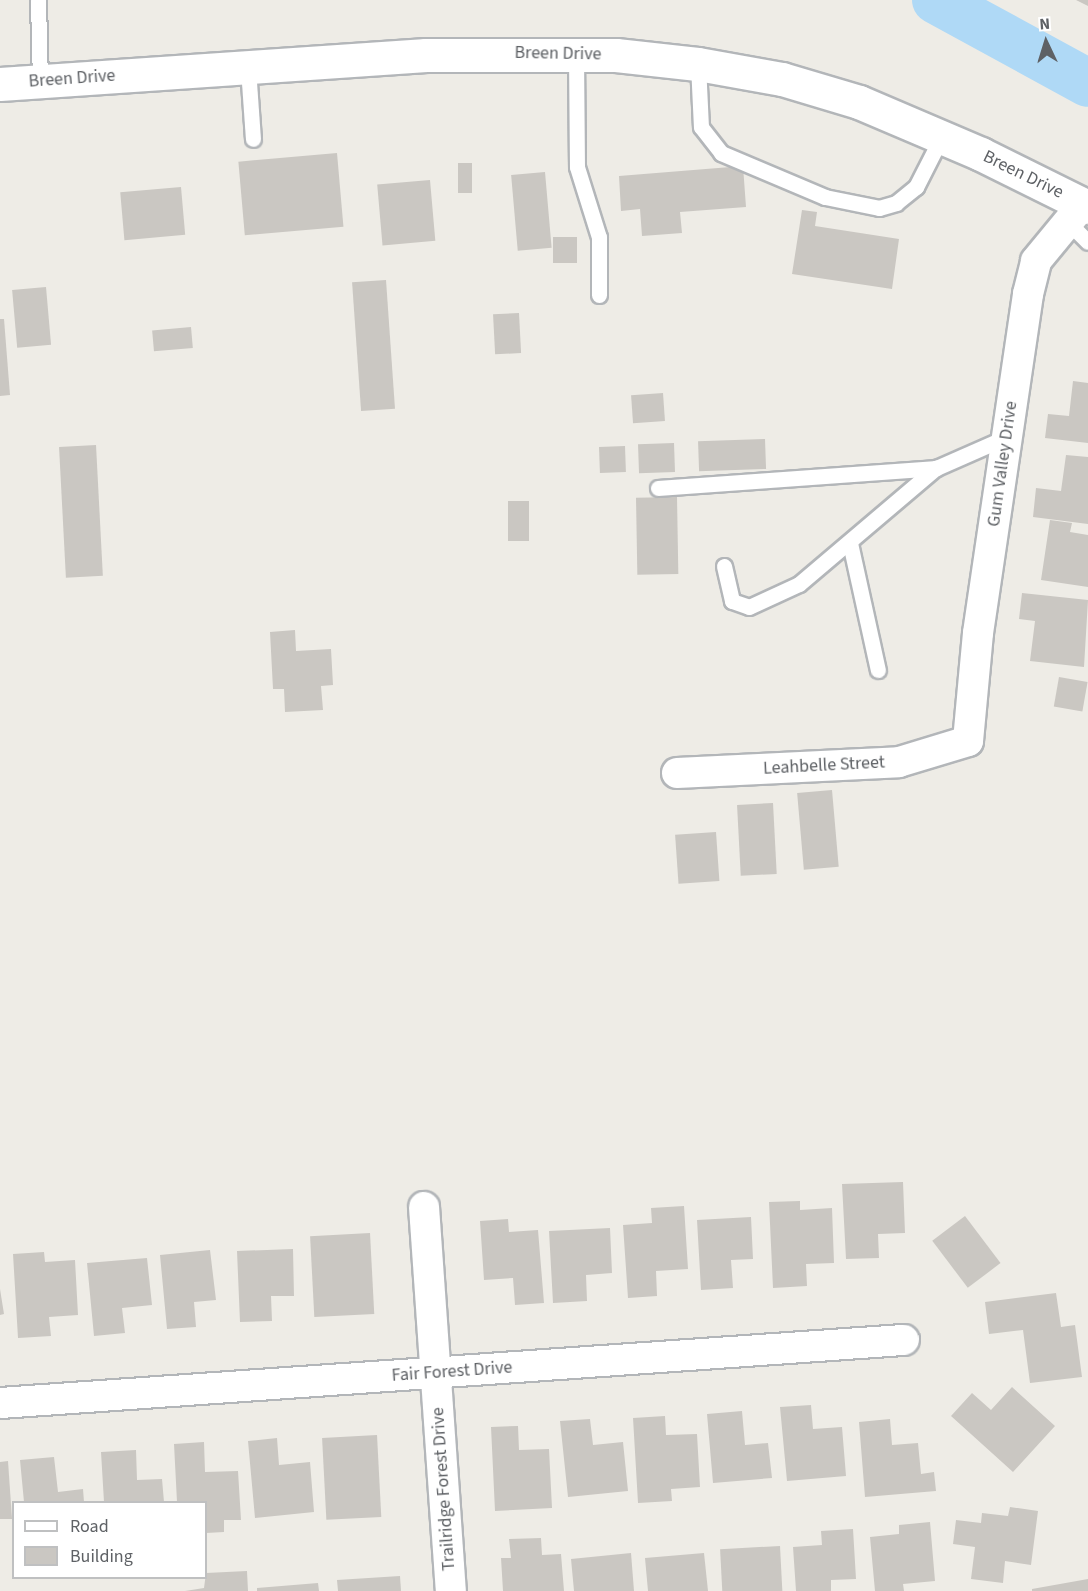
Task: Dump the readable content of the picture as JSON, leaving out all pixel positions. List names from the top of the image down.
{
  "streets": {
    "street": [
      "Breen Drive",
      "Gum Valley Drive",
      "Leahbelle Street",
      "Fair Forest Drive",
      "Trailridge Forest Drive"
    ]
  },
  "crossings": [
    ["Breen Drive", "Gum Valley Drive"],
    ["Gum Valley Drive", "Leahbelle Street"],
    ["Fair Forest Drive", "Trailridge Forest Drive"]
  ],
  "legend": ["Road", "Building"],
  "north": "top"
}
